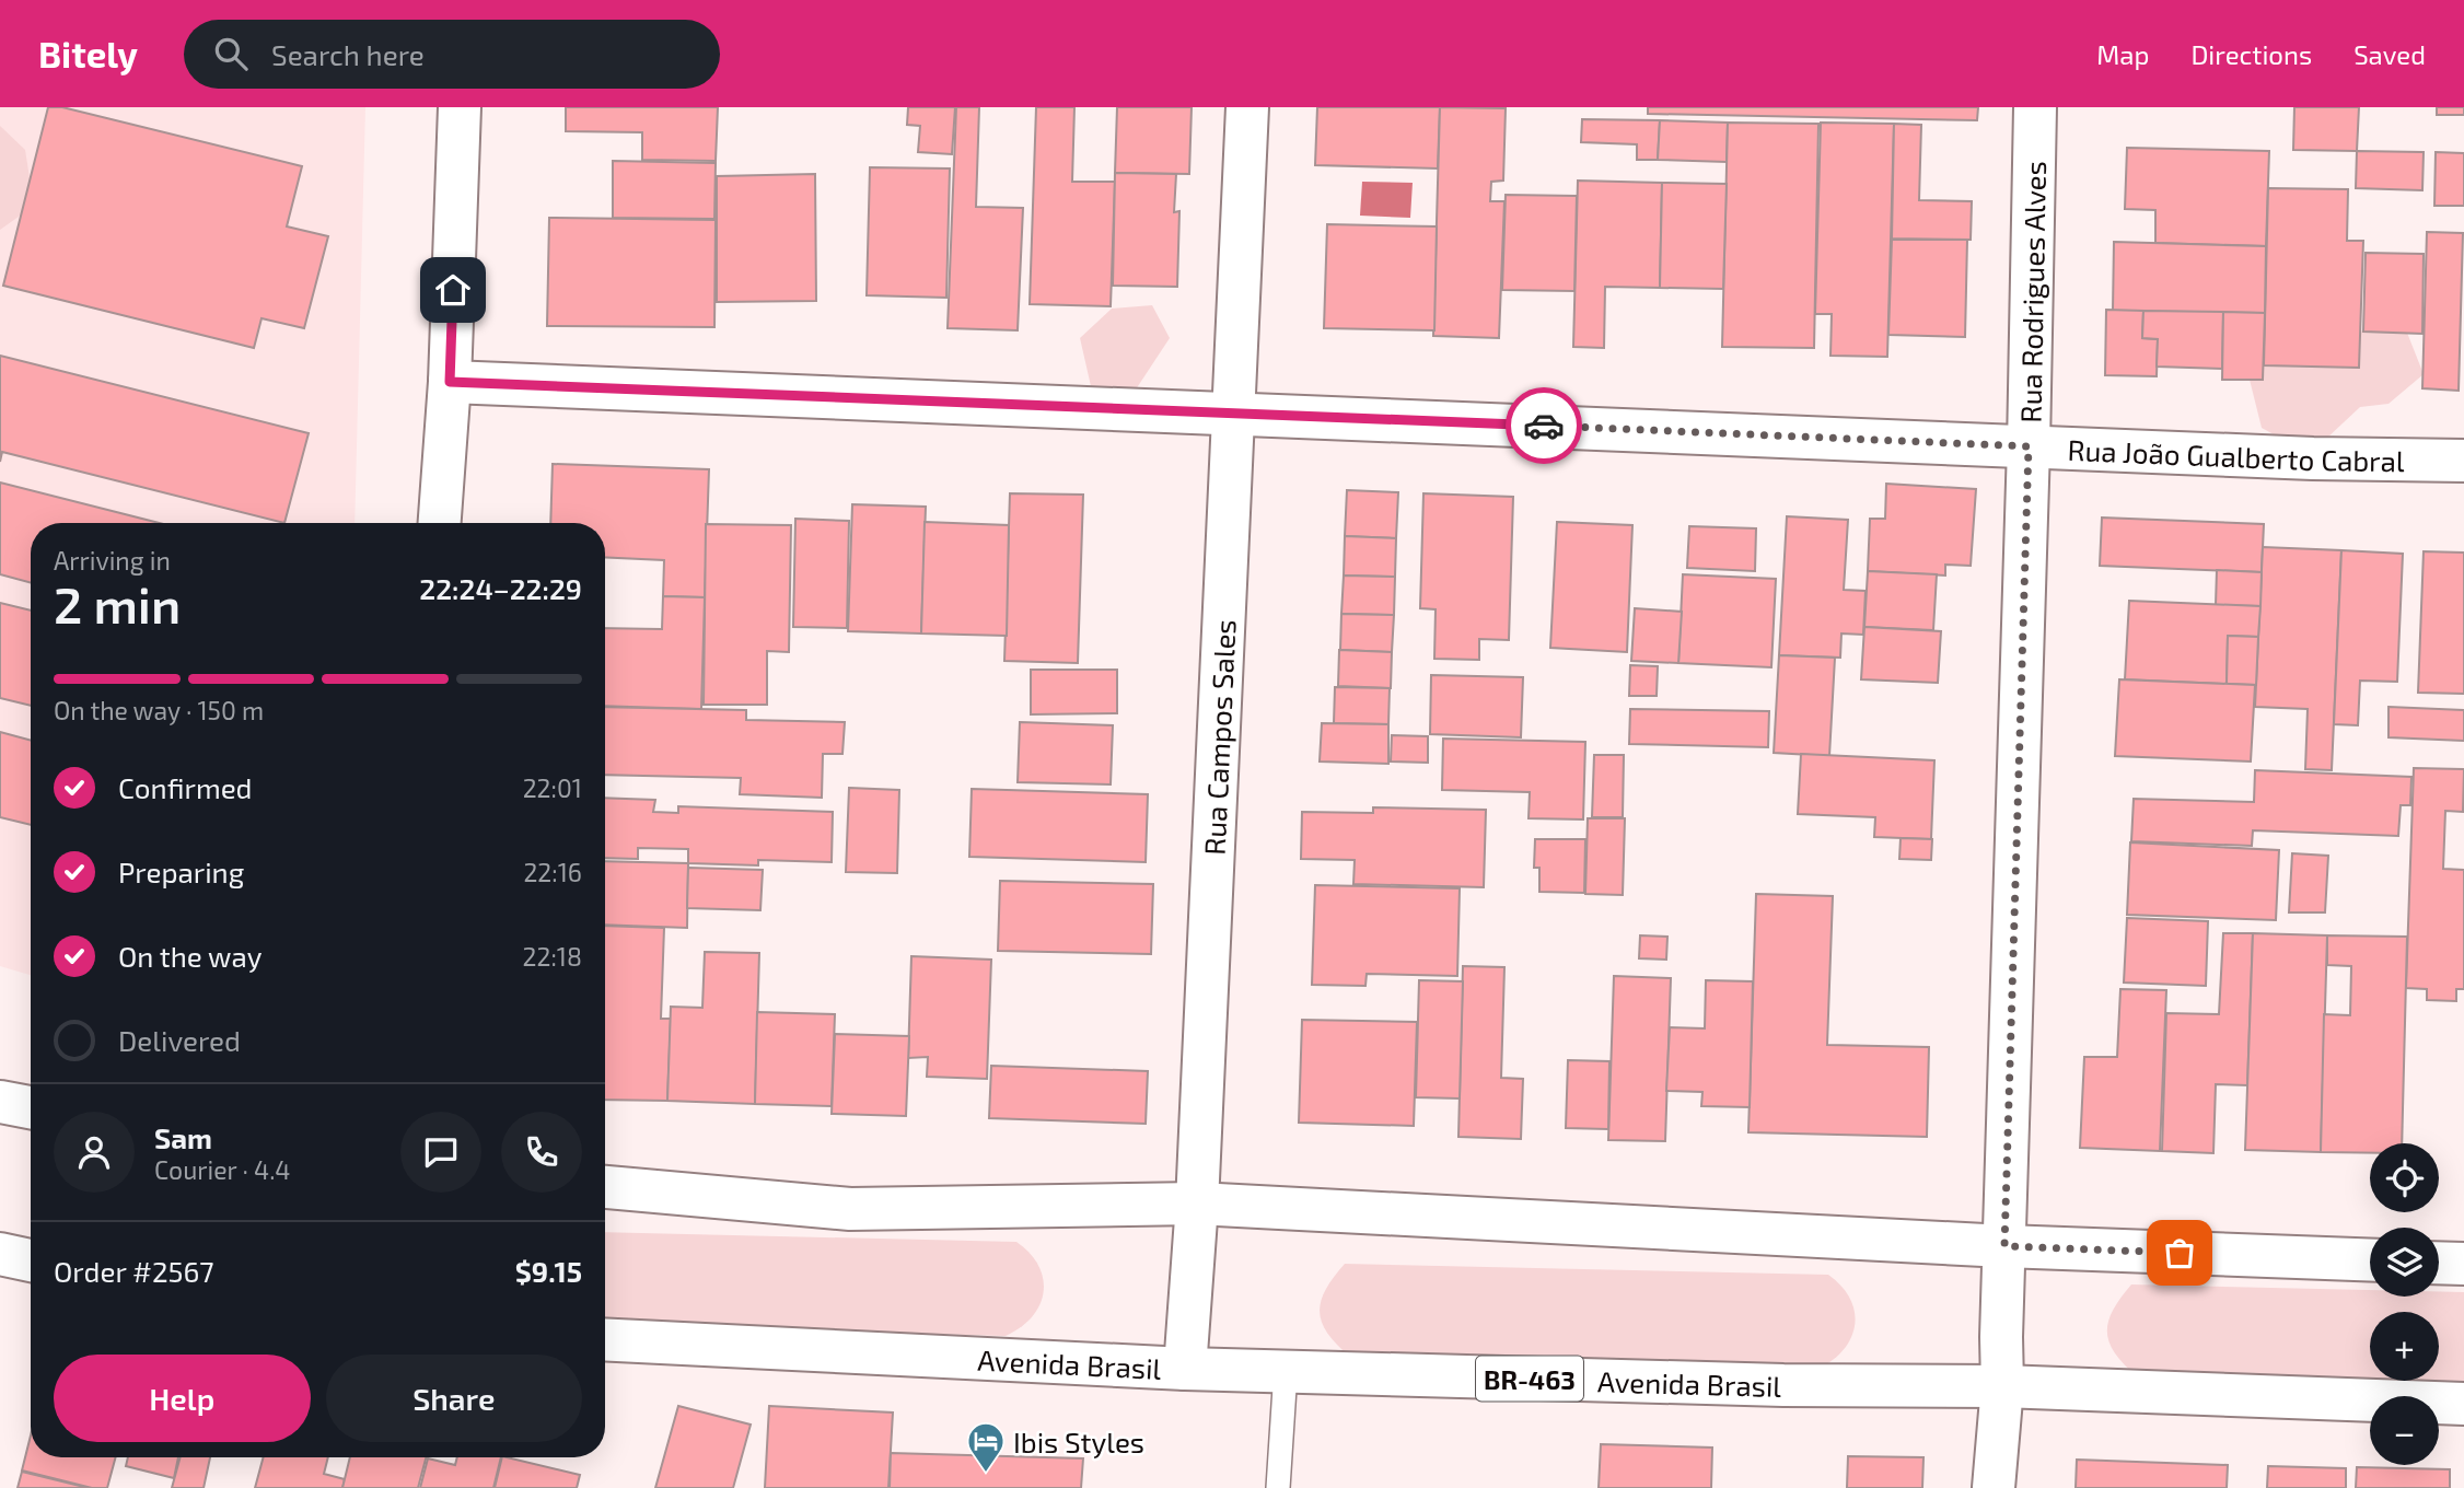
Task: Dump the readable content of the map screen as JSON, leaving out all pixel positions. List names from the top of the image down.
{
  "streets": {
    "street": [
      "Rua Rodrigues Alves",
      "Rua João Gualberto Cabral",
      "Rua Campos Sales",
      "Avenida Brasil",
      "BR-463"
    ]
  },
  "crossings": [
    ["Rua Rodrigues Alves", "Rua João Gualberto Cabral"],
    ["Rua Rodrigues Alves", "Avenida Brasil"],
    ["Rua João Gualberto Cabral", "Rua Campos Sales"],
    ["Rua Campos Sales", "Avenida Brasil"]
  ],
  "places": {
    "hotel": ["Ibis Styles"]
  },
  "page": {
    "header": "Bitely",
    "search": "Search here",
    "nav": ["Map", "Directions", "Saved"],
    "heading": ["2 min", "Arriving in", "22:24–22:29"],
    "panel": [
      "Sam",
      "Courier · 4.4",
      "Order #2567",
      "$9.15"
    ],
    "bar": "On the way · 150 m",
    "list": [
      ["Confirmed", "22:01"],
      ["Preparing", "22:16"],
      ["On the way", "22:18"],
      "Delivered"
    ],
    "map_buttons": ["+", "−"],
    "buttons": ["Help", "Share"]
  }
}
